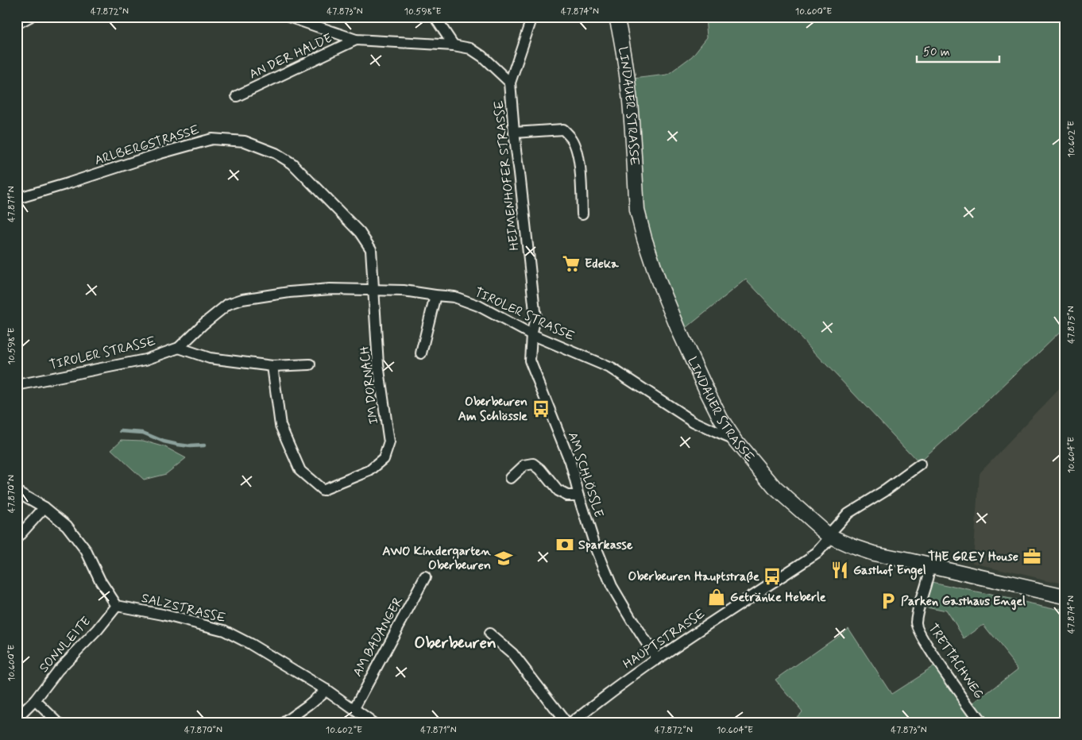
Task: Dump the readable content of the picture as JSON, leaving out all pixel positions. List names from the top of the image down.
{
  "streets": {
    "main road": ["LINDAUER STRASSE"],
    "street": [
      "AN DER HALDE",
      "ARLBERGSTRASSE",
      "HEIMENHOFER STRASSE",
      "TIROLER STRASSE",
      "IM DORNACH",
      "AM SCHLÖSSLE",
      "SALZSTRASSE",
      "AM BADANGER",
      "HAUPTSTRASSE",
      "SONNLEITE",
      "TRETTACHWEG"
    ]
  },
  "crossings": [
    ["LINDAUER STRASSE", "TIROLER STRASSE"],
    ["LINDAUER STRASSE", "HAUPTSTRASSE"],
    ["LINDAUER STRASSE", "TRETTACHWEG"],
    ["ARLBERGSTRASSE", "TIROLER STRASSE"],
    ["ARLBERGSTRASSE", "IM DORNACH"],
    ["HEIMENHOFER STRASSE", "TIROLER STRASSE"],
    ["HEIMENHOFER STRASSE", "AM SCHLÖSSLE"],
    ["TIROLER STRASSE", "IM DORNACH"],
    ["TIROLER STRASSE", "AM SCHLÖSSLE"],
    ["AM SCHLÖSSLE", "HAUPTSTRASSE"],
    ["SALZSTRASSE", "AM BADANGER"],
    ["SALZSTRASSE", "SONNLEITE"]
  ],
  "districts": ["Oberbeuren"],
  "places": {
    "supermarket": ["Edeka"],
    "bus stop": ["Oberbeuren Am Schlössle", "Oberbeuren Hauptstraße"],
    "bank": ["Sparkasse"],
    "office": ["THE GREY House"],
    "school or university": ["AWO Kindergarten Oberbeuren"],
    "restaurant": ["Gasthof Engel"],
    "shop": ["Getränke Heberle"],
    "parking": ["Parken Gasthaus Engel"]
  },
  "scale_bar": "50 m",
  "coordinates": [
    "47.872°N",
    "47.873°N",
    "10.598°E",
    "47.874°N",
    "10.600°E",
    "10.602°E",
    "47.871°N",
    "47.875°N",
    "10.604°E",
    "47.870°N"
  ]
}
